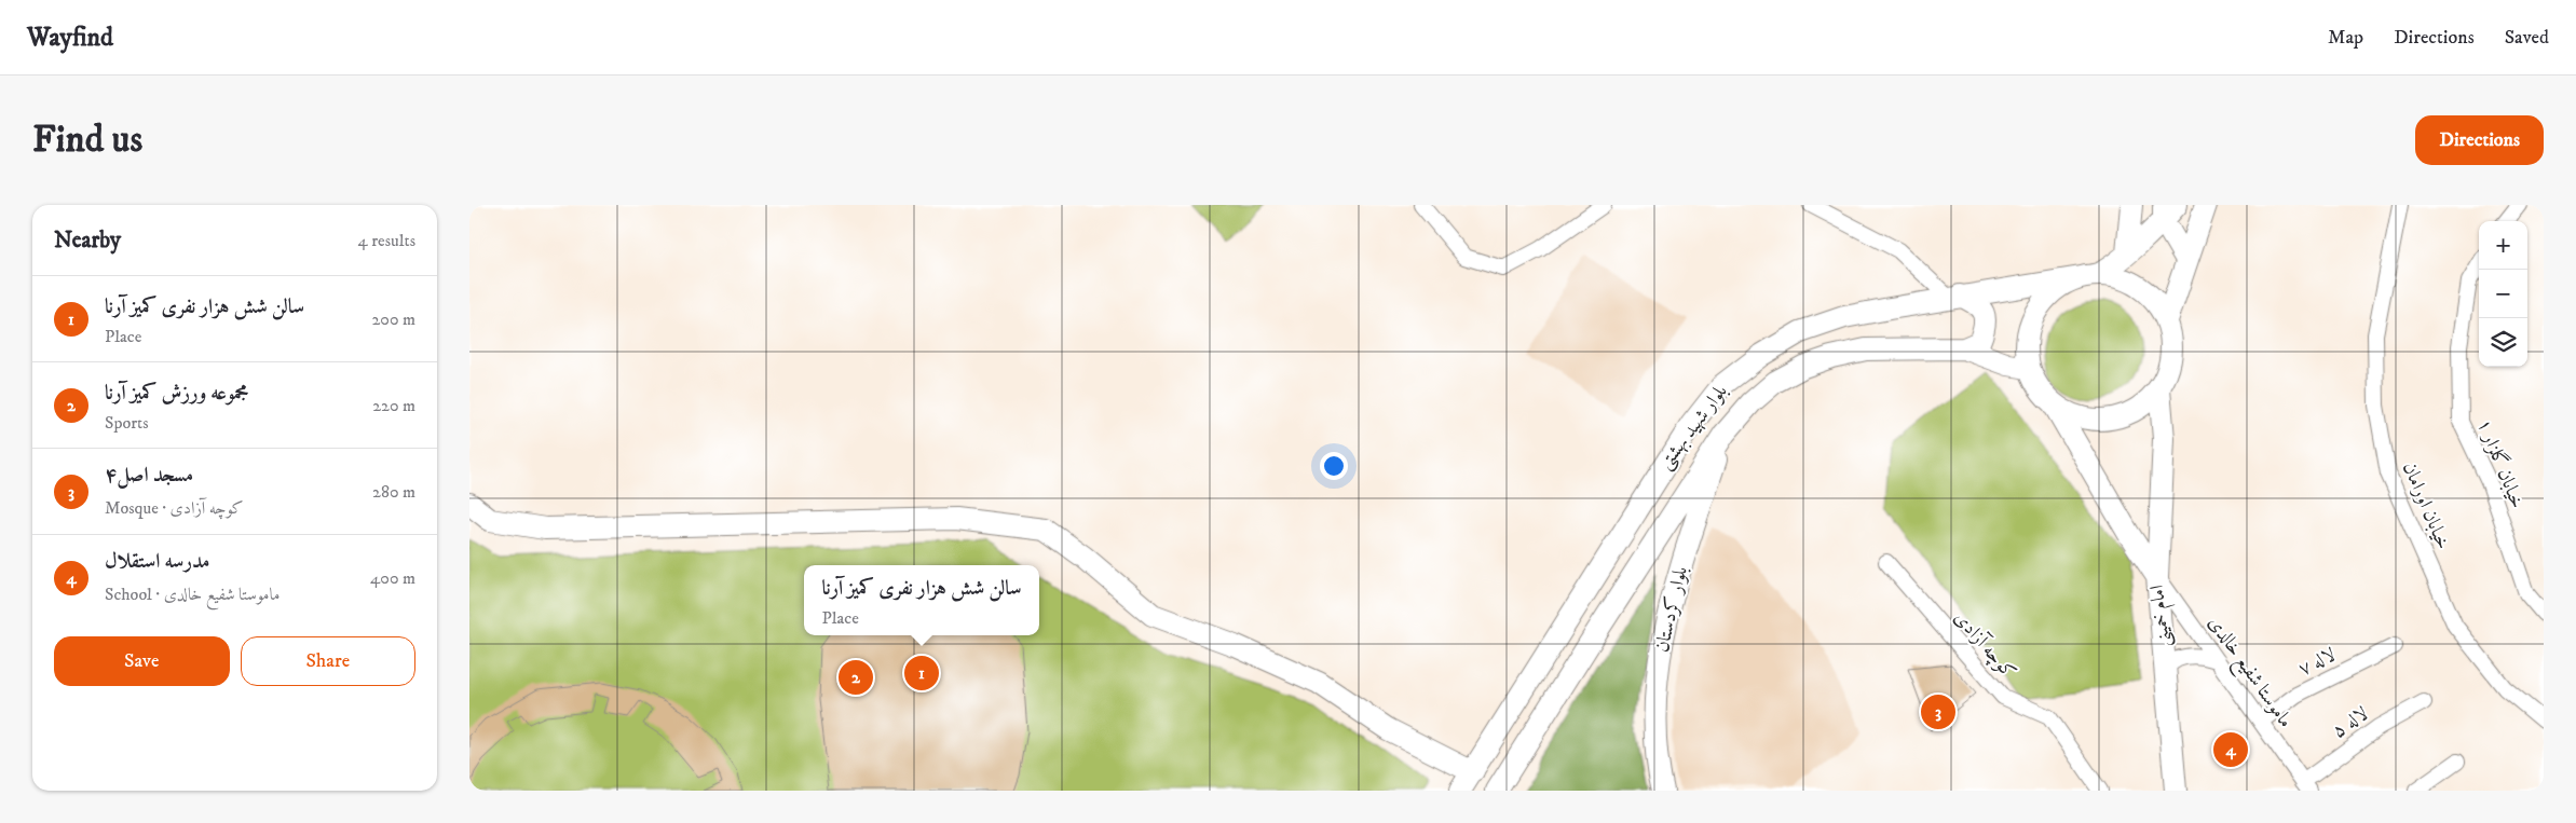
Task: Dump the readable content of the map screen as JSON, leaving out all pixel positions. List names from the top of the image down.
{
  "streets": {
    "main road": ["بلوار شهید بهشتی", "بلوار کردستان", "امام خمینی"],
    "street": [
      "خیابان گلزار ۱",
      "خیابان اورامان",
      "کوچه آزادی",
      "لاله ۷",
      "ماموستا شفیع خالدی",
      "لاله ۵"
    ]
  },
  "crossings": [
    ["بلوار شهید بهشتی", "بلوار کردستان"],
    ["بلوار شهید بهشتی", "امام خمینی"],
    ["امام خمینی", "ماموستا شفیع خالدی"],
    ["لاله ۷", "ماموستا شفیع خالدی"],
    ["ماموستا شفیع خالدی", "لاله ۵"]
  ],
  "page": {
    "header": "Wayfind",
    "nav": ["Map", "Directions", "Saved"],
    "buttons": [
      "Directions",
      ["Save", "Share"]
    ],
    "title": "Find us",
    "heading": ["Nearby", "4 results"],
    "map_buttons": ["+", "−"],
    "list": [
      {
        "mark": "1",
        "name": "سالن شش هزار نفری کمیز آرنا",
        "note": "Place",
        "value": "200 m"
      },
      {
        "mark": "2",
        "name": "مجموعه ورزش کمیز آرنا",
        "note": "Sports",
        "value": "220 m"
      },
      {
        "mark": "3",
        "name": "مسجد اصل۴",
        "note": "Mosque · کوچه آزادی",
        "value": "280 m"
      },
      {
        "mark": "4",
        "name": "مدرسه استقلال",
        "note": "School · ماموستا شفیع خالدی",
        "value": "400 m"
      }
    ],
    "popup": ["سالن شش هزار نفری کمیز آرنا", "Place"],
    "pins": [
      "1",
      "2",
      "3",
      "4"
    ]
  }
}
